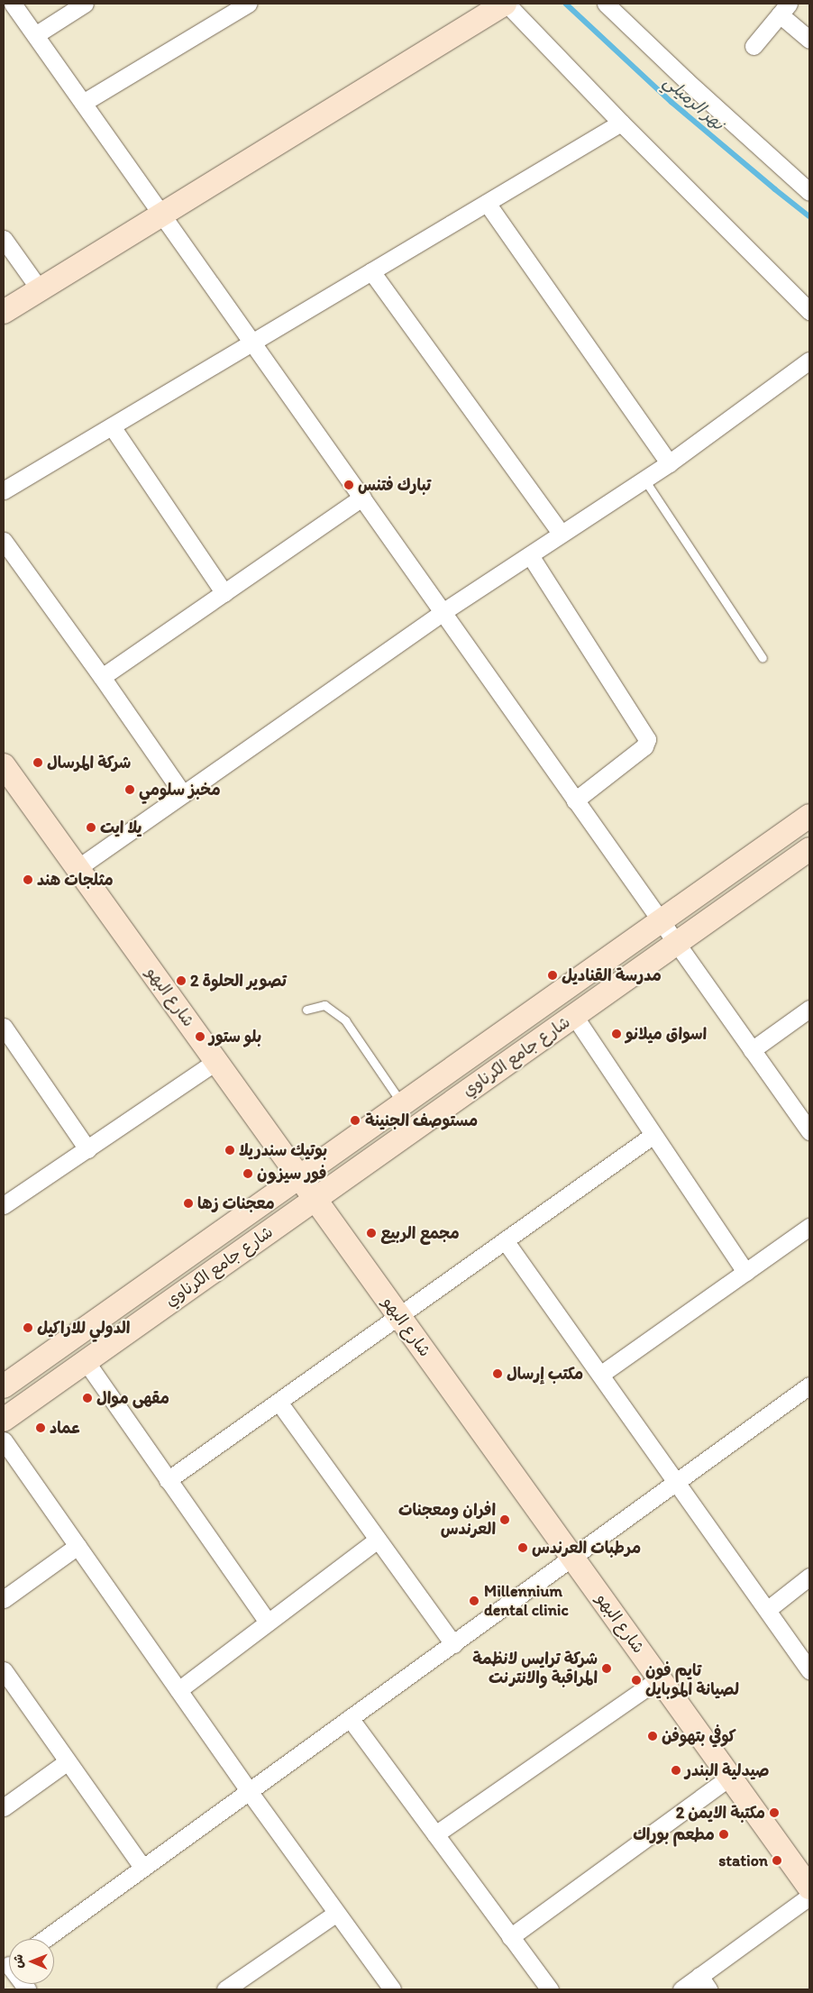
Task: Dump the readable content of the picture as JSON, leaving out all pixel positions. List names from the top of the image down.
{
  "streets": {
    "street": ["شارع البهو", "شارع جامع الكرناوي"]
  },
  "crossings": [
    ["شارع البهو", "شارع جامع الكرناوي"]
  ],
  "water": ["نهر الرميلي"],
  "places": [
    "تبارك فتنس",
    "شركة المرسال",
    "مخبز سلومي",
    "يلا ايت",
    "مثلجات هند",
    "مدرسة القناديل",
    "تصوير الحلوة 2",
    "اسواق ميلانو",
    "بلو ستور",
    "مستوصف الجنينة",
    "بوتيك سندريلا",
    "فور سيزون",
    "معجنات زها",
    "مجمع الربيع",
    "الدولي للاراكيل",
    "مكتب إرسال",
    "مقهى موال",
    "عماد",
    "افران ومعجنات العرندس",
    "مرطبات العرندس",
    "Millennium dental clinic",
    "شركة ترايس لانظمة المراقبة والانترنت",
    "تايم فون لصيانة الموبايل",
    "كوفي بتهوفن",
    "صيدلية البندر",
    "مكتبة الايمن 2",
    "مطعم بوراك",
    "station"
  ],
  "north": "left"
}
